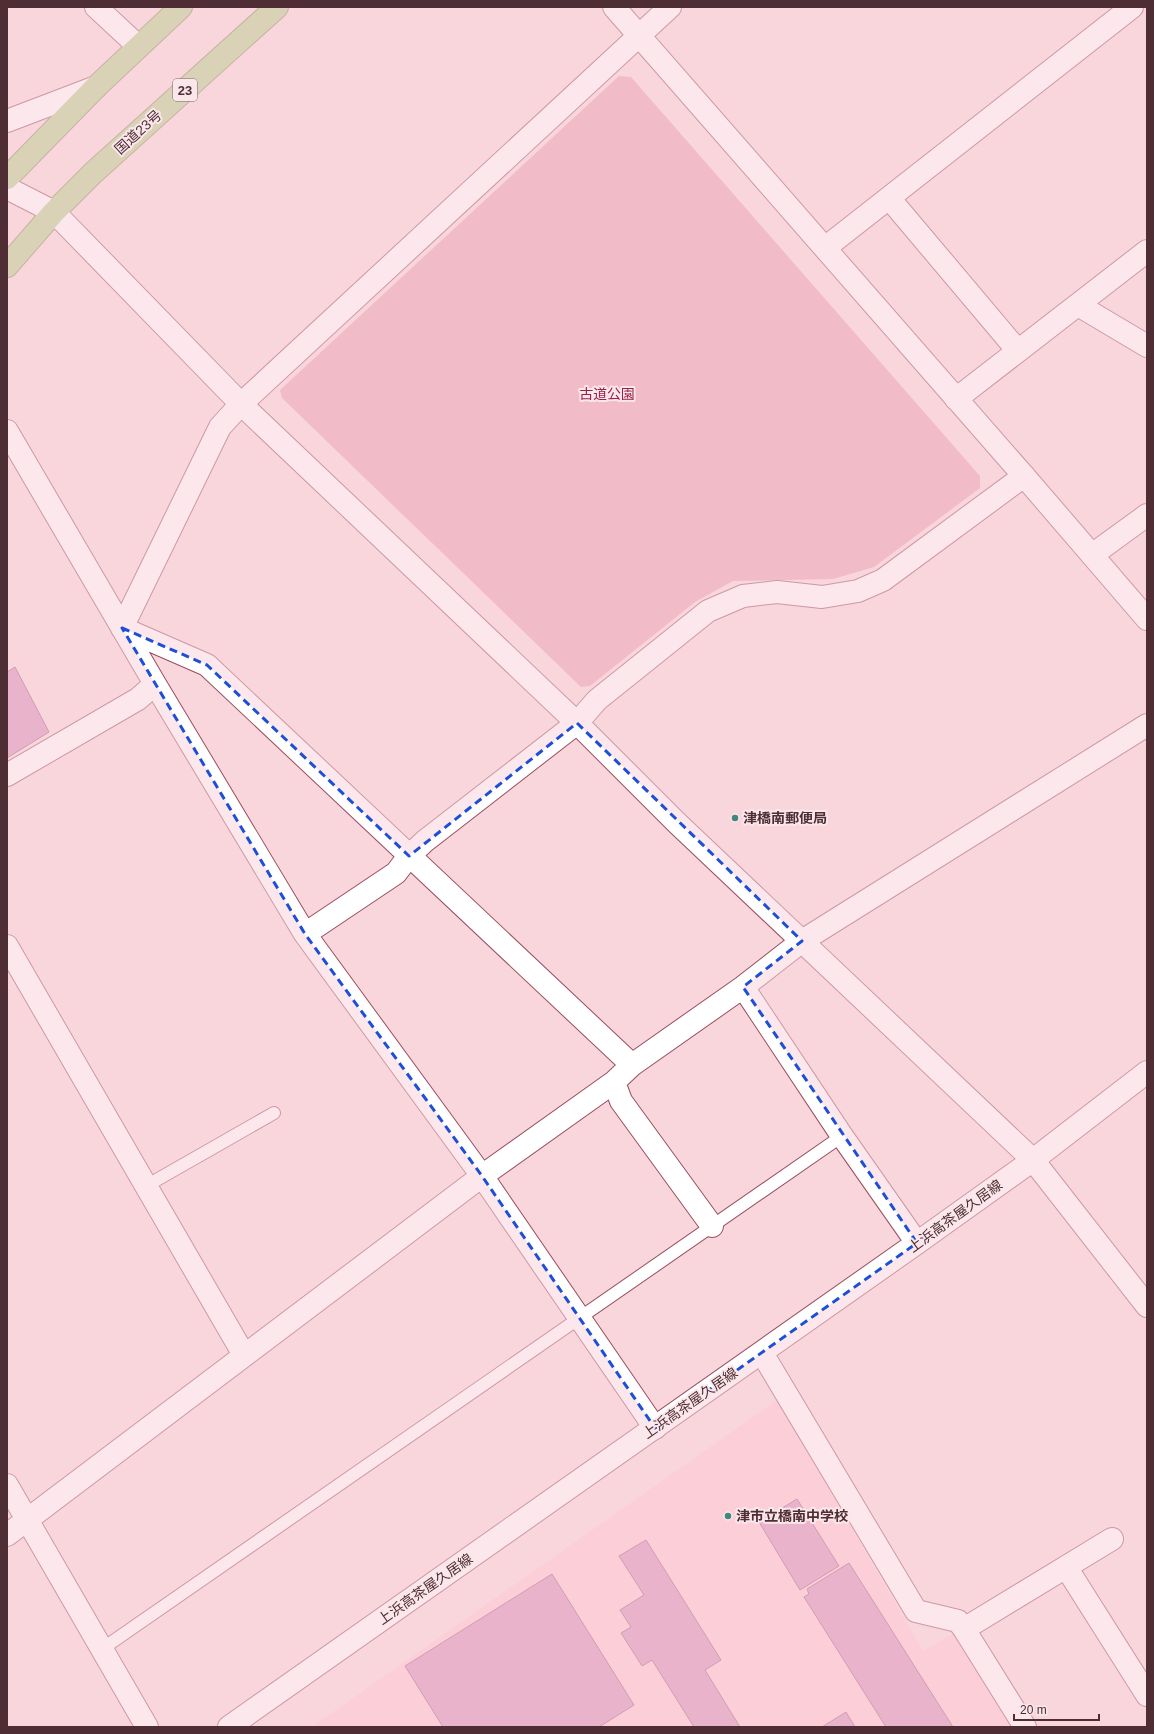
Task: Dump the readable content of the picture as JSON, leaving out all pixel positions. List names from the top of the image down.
{
  "streets": {
    "highway": ["23", "国道23号"],
    "street": ["上浜高茶屋久居線"]
  },
  "parks": ["古道公園"],
  "places": ["津橋南郵便局", "津市立橋南中学校"],
  "scale_bar": "20 m"
}
